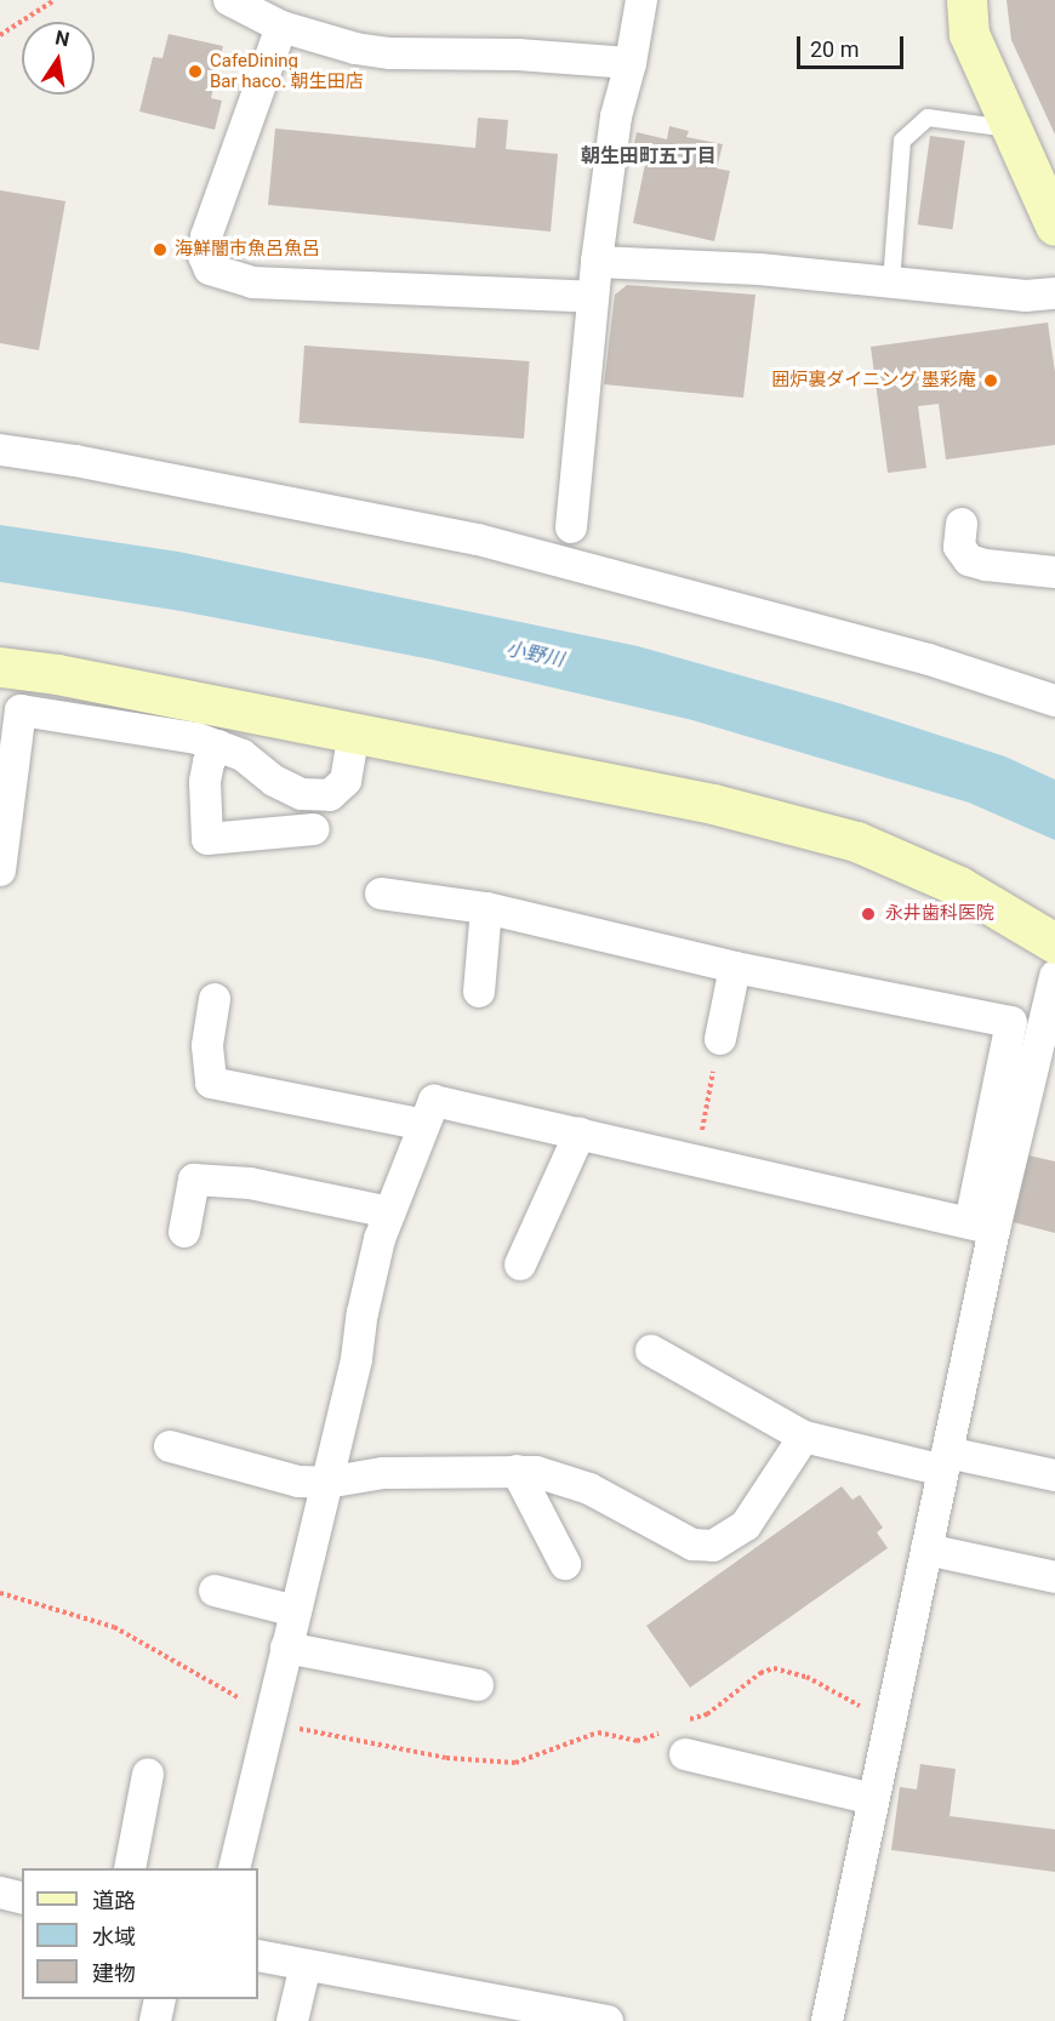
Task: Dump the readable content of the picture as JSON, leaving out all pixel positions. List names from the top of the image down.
{
  "districts": ["朝生田町五丁目"],
  "water": ["小野川"],
  "places": [
    "CafeDining Bar haco. 朝生田店",
    "海鮮闇市魚呂魚呂",
    "囲炉裏ダイニング 墨彩庵",
    "永井歯科医院"
  ],
  "legend": ["道路", "水域", "建物"],
  "scale_bar": "20 m",
  "north": "top"
}
